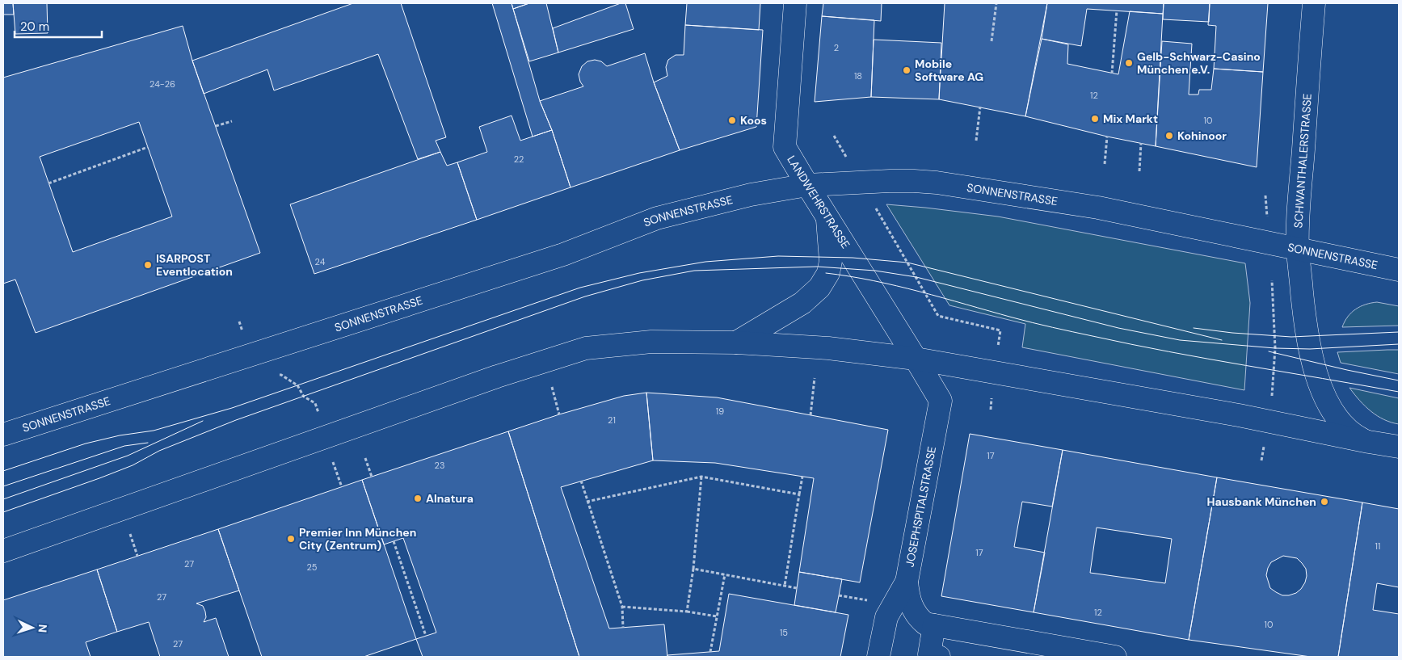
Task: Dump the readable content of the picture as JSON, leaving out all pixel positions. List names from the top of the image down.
{
  "streets": {
    "main road": [
      "SCHWANTHALERSTRASSE",
      "SONNENSTRASSE",
      "LANDWEHRSTRASSE",
      "JOSEPHSPITALSTRASSE"
    ]
  },
  "crossings": [
    ["SCHWANTHALERSTRASSE", "SONNENSTRASSE"],
    ["SONNENSTRASSE", "LANDWEHRSTRASSE"],
    ["LANDWEHRSTRASSE", "JOSEPHSPITALSTRASSE"]
  ],
  "places": [
    "Gelb-Schwarz-Casino München e.V.",
    "Mobile Software AG",
    "Mix Markt",
    "Koos",
    "Kohinoor",
    "ISARPOST Eventlocation",
    "Alnatura",
    "Hausbank München",
    "Premier Inn München City (Zentrum)"
  ],
  "house_numbers": [
    "2",
    "18",
    "24-26",
    "12",
    "10",
    "22",
    "24",
    "19",
    "21",
    "17",
    "23",
    "11",
    "17",
    "27",
    "25",
    "27",
    "12",
    "10",
    "15",
    "27"
  ],
  "scale_bar": "20 m",
  "north": "right"
}
